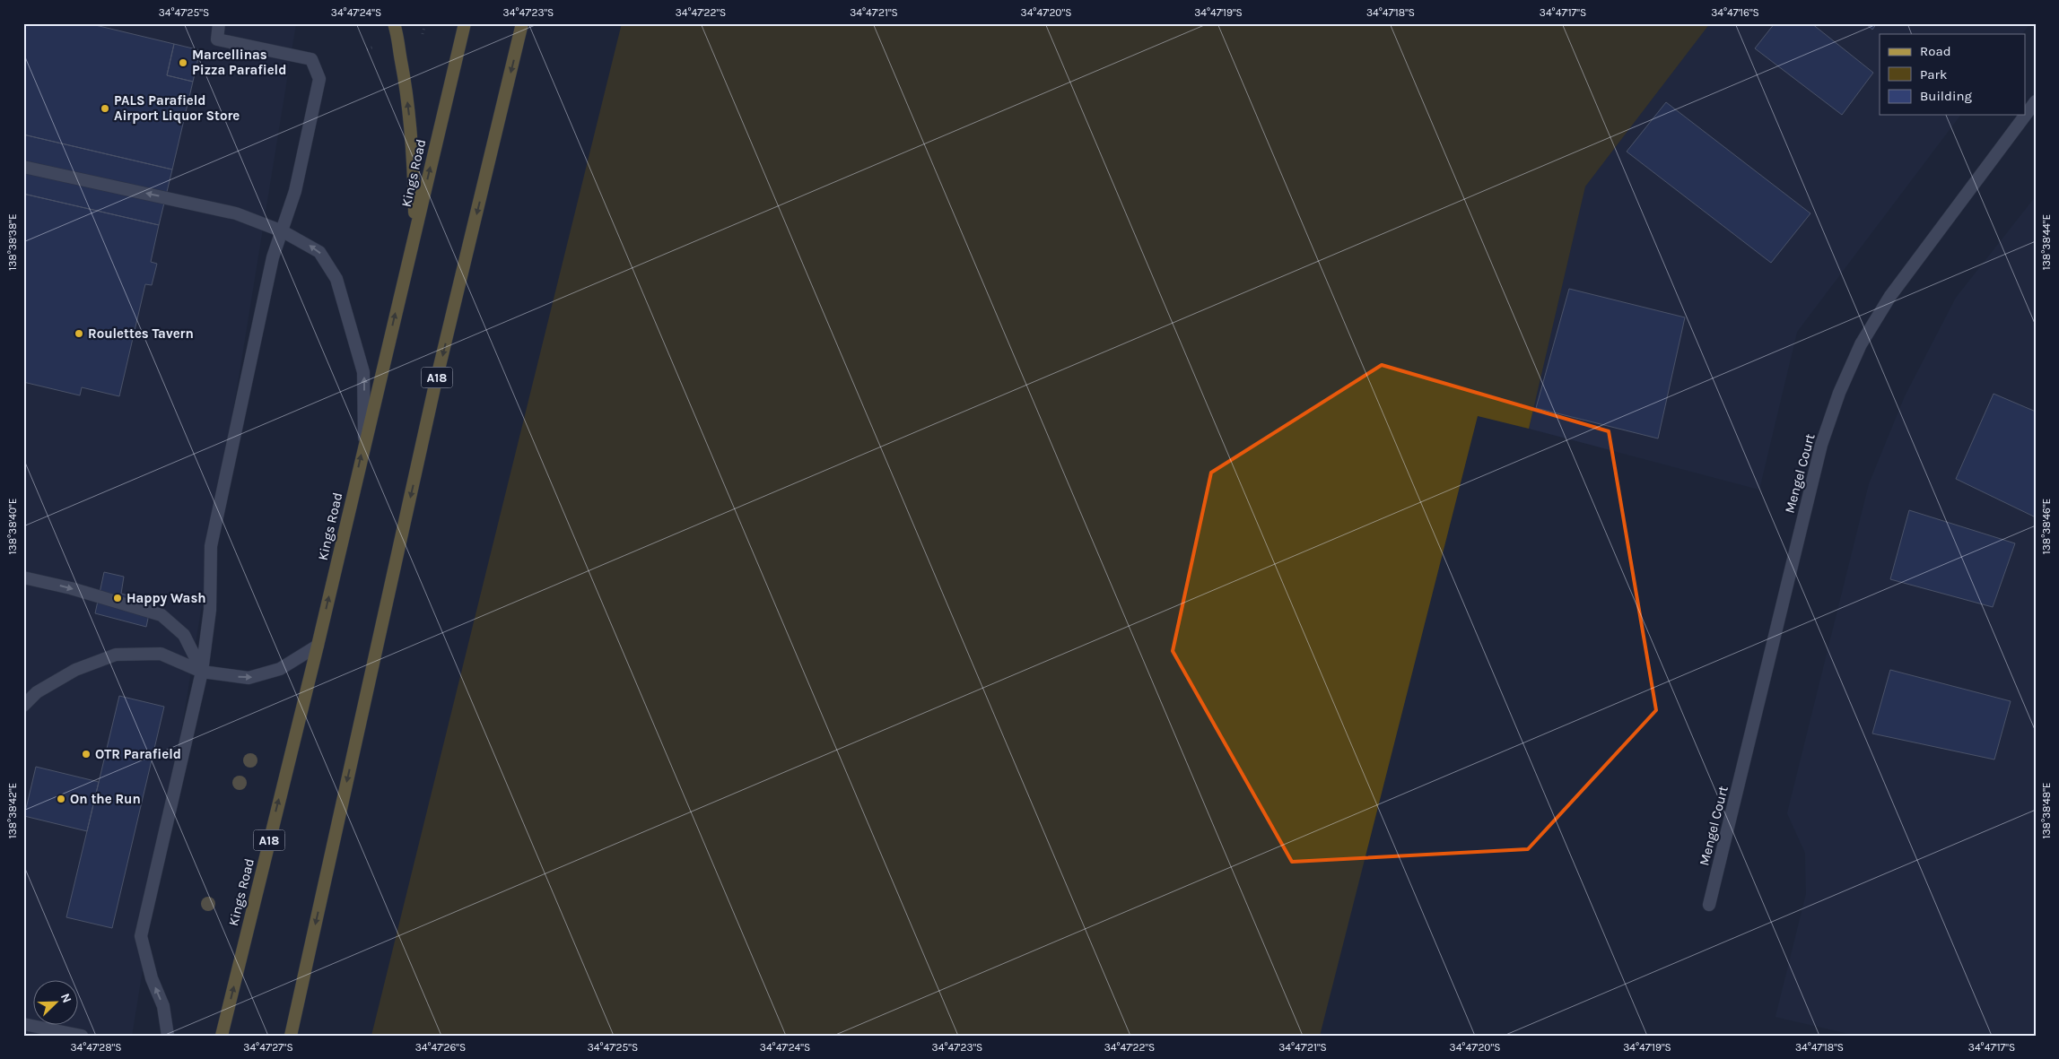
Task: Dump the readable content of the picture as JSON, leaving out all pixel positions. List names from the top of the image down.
{
  "streets": {
    "main road": ["Kings Road", "A18"],
    "street": ["Mengel Court"]
  },
  "places": [
    "Marcellinas Pizza Parafield",
    "PALS Parafield Airport Liquor Store",
    "Roulettes Tavern",
    "Happy Wash",
    "OTR Parafield",
    "On the Run"
  ],
  "legend": ["Road", "Park", "Building"],
  "north": "top right",
  "coordinates": [
    "34°47'25\"S",
    "34°47'24\"S",
    "34°47'23\"S",
    "34°47'22\"S",
    "34°47'21\"S",
    "34°47'20\"S",
    "34°47'19\"S",
    "34°47'18\"S",
    "34°47'17\"S",
    "34°47'16\"S",
    "138°38'38\"E",
    "138°38'44\"E",
    "138°38'40\"E",
    "138°38'46\"E",
    "138°38'42\"E",
    "138°38'48\"E",
    "34°47'28\"S",
    "34°47'27\"S",
    "34°47'26\"S"
  ]
}
